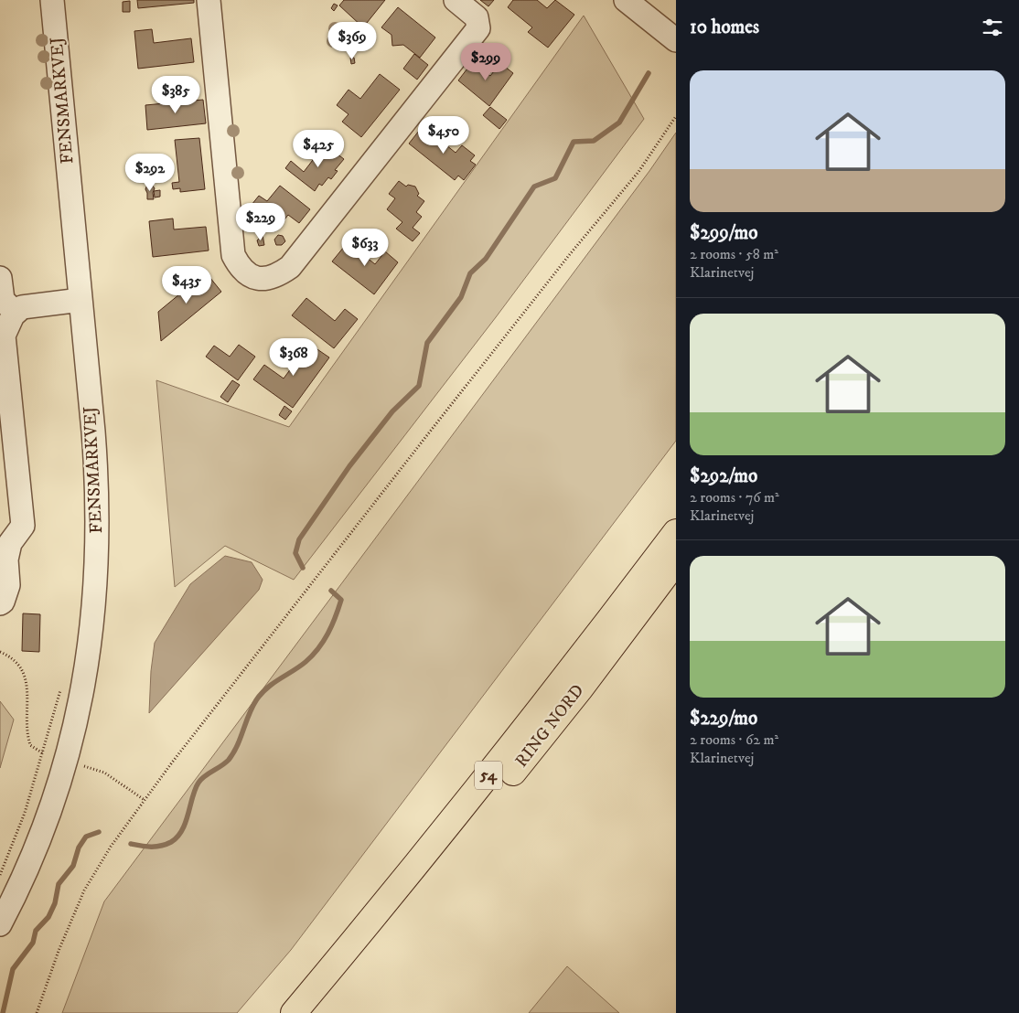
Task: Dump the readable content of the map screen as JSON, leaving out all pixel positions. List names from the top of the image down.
{
  "streets": {
    "highway": ["RING NORD", "54"],
    "street": ["FENSMARKVEJ"]
  },
  "page": {
    "heading": "10 homes",
    "price": [
      "$369",
      "$299",
      "$385",
      "$450",
      "$425",
      "$292",
      "$229",
      "$633",
      "$435",
      "$368"
    ],
    "list": [
      {
        "name": "$299/mo",
        "note": "2 rooms · 58 m² · Klarinetvej"
      },
      {
        "name": "$292/mo",
        "note": "2 rooms · 76 m² · Klarinetvej"
      },
      {
        "name": "$229/mo",
        "note": "2 rooms · 62 m² · Klarinetvej"
      }
    ]
  }
}
